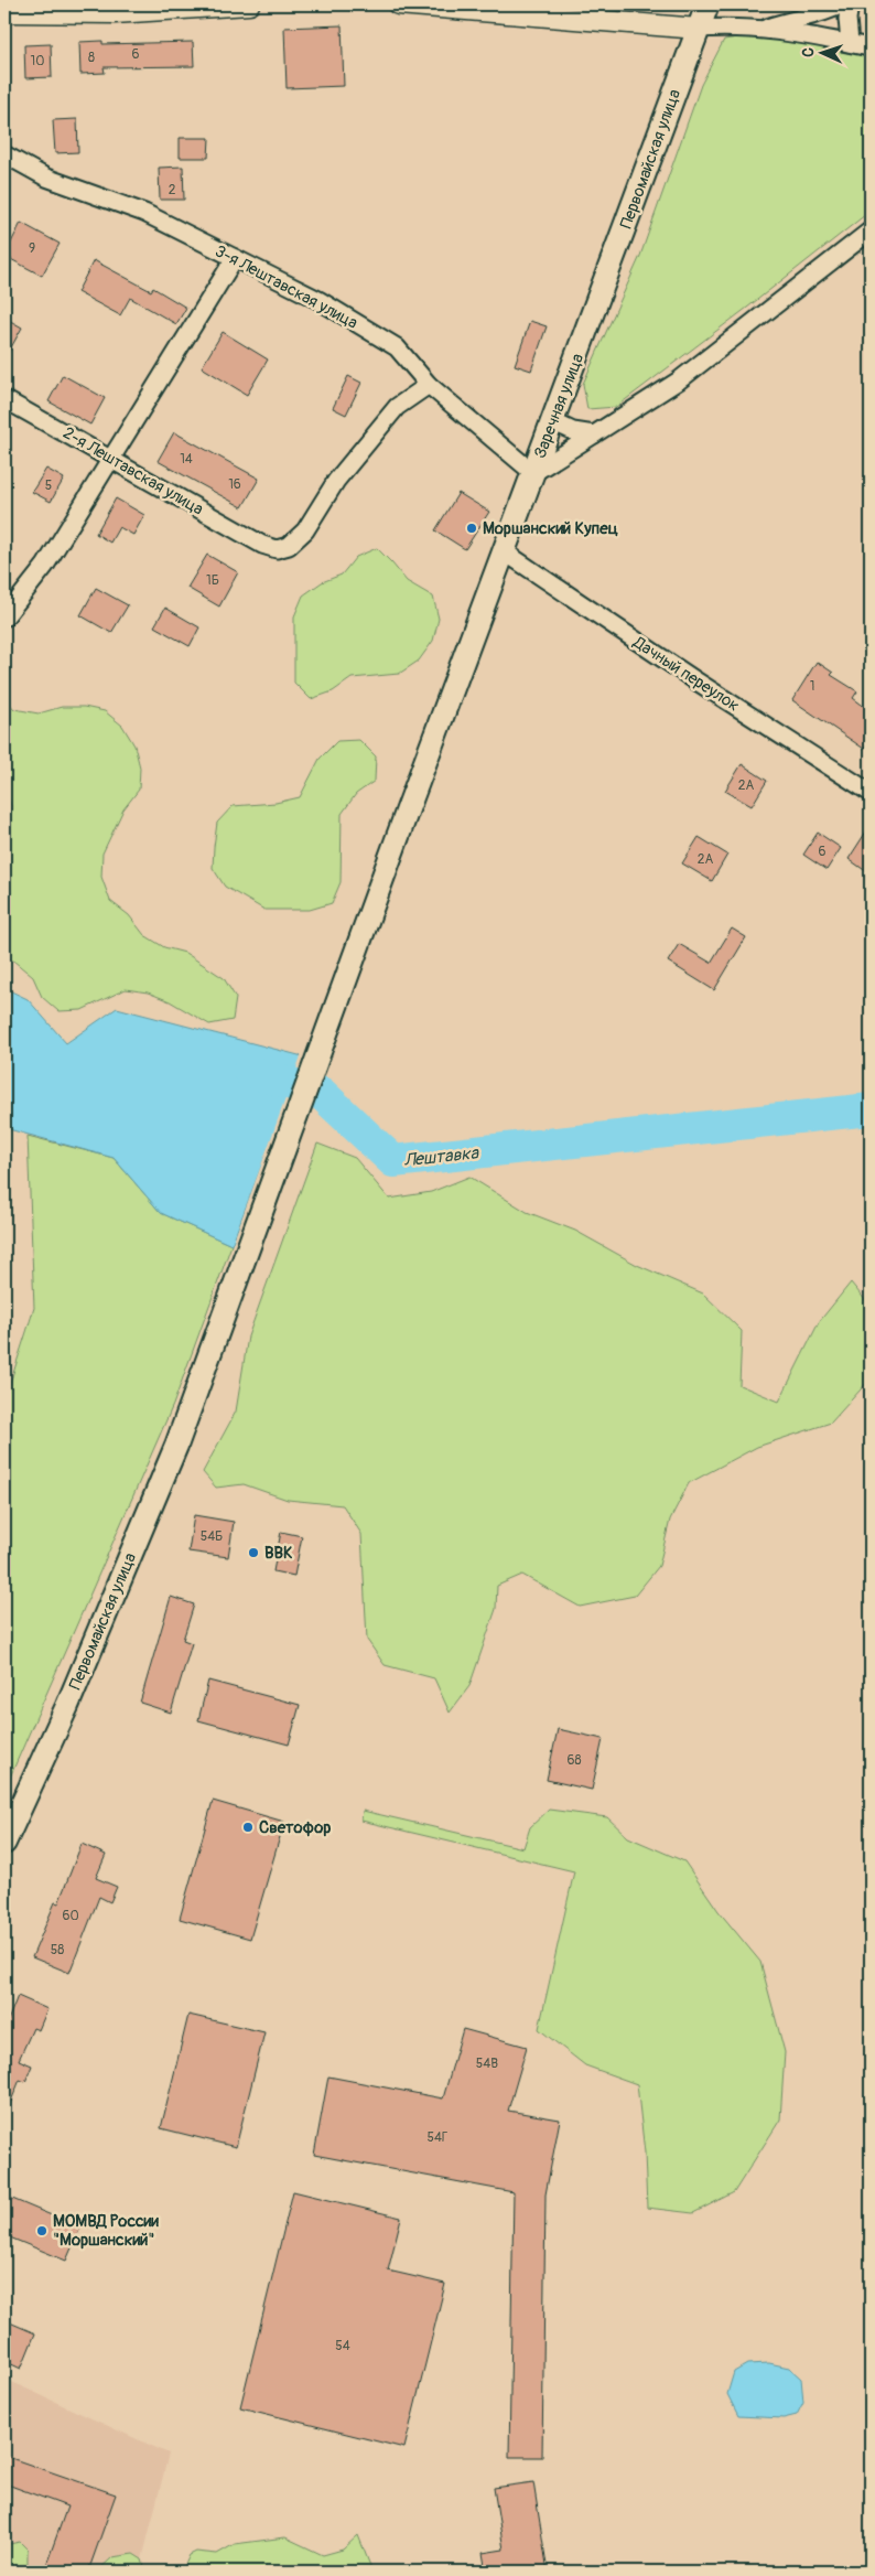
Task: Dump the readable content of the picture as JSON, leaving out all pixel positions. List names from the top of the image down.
{
  "streets": {
    "main road": ["Первомайская улица", "Заречная улица"],
    "street": ["3-я Лештавская улица", "2-я Лештавская улица", "Дачный переулок"]
  },
  "crossings": [
    ["Первомайская улица", "Заречная улица"],
    ["3-я Лештавская улица", "Заречная улица"],
    ["3-я Лештавская улица", "2-я Лештавская улица"],
    ["Заречная улица", "Дачный переулок"]
  ],
  "water": ["Лештавка"],
  "places": [
    "Моршанский Купец",
    "ВВК",
    "Светофор",
    "МОМВД России \"Моршанский\""
  ],
  "house_numbers": [
    "6",
    "8",
    "10",
    "2",
    "9",
    "14",
    "16",
    "5",
    "1Б",
    "1",
    "2А",
    "6",
    "2А",
    "54Б",
    "68",
    "60",
    "58",
    "54В",
    "54Г",
    "54"
  ],
  "north": "left"
}
